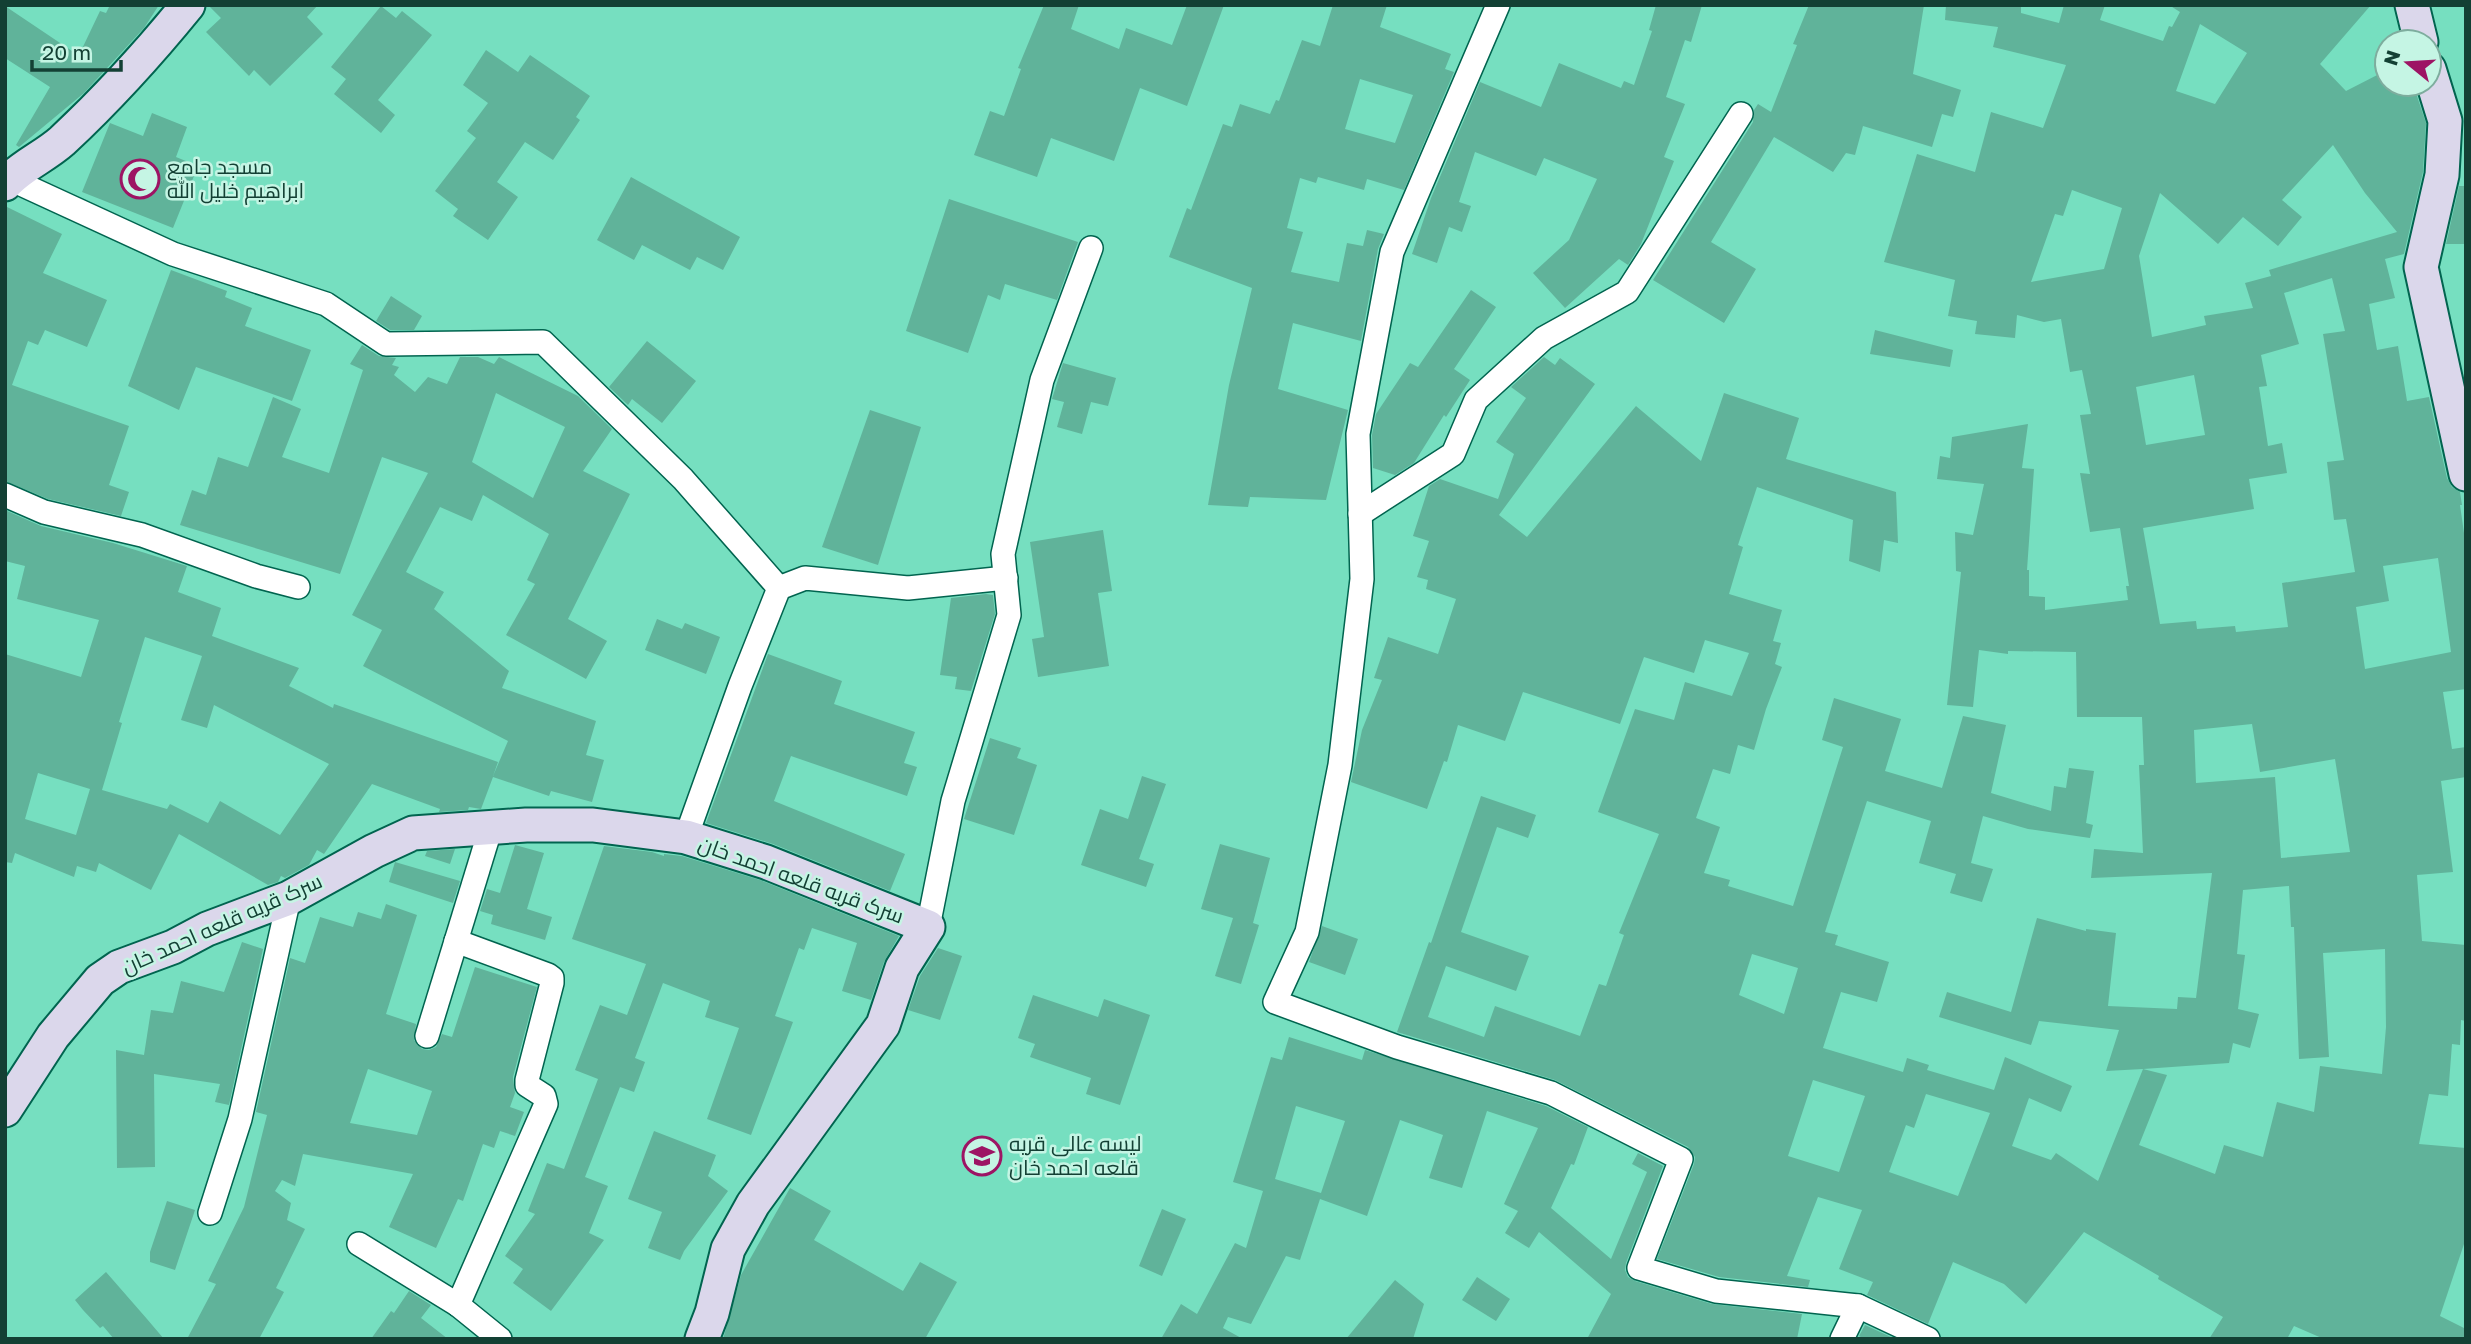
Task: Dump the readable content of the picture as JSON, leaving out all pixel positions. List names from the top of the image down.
{
  "streets": {
    "street": ["سرک قریه قلعه احمد خان"]
  },
  "places": {
    "mosque": ["مسجد جامع ابراهیم خلیل الله"],
    "school or university": ["لیسه عالی قریه قلعه احمد خان"]
  },
  "scale_bar": "20 m",
  "north": "left"
}
